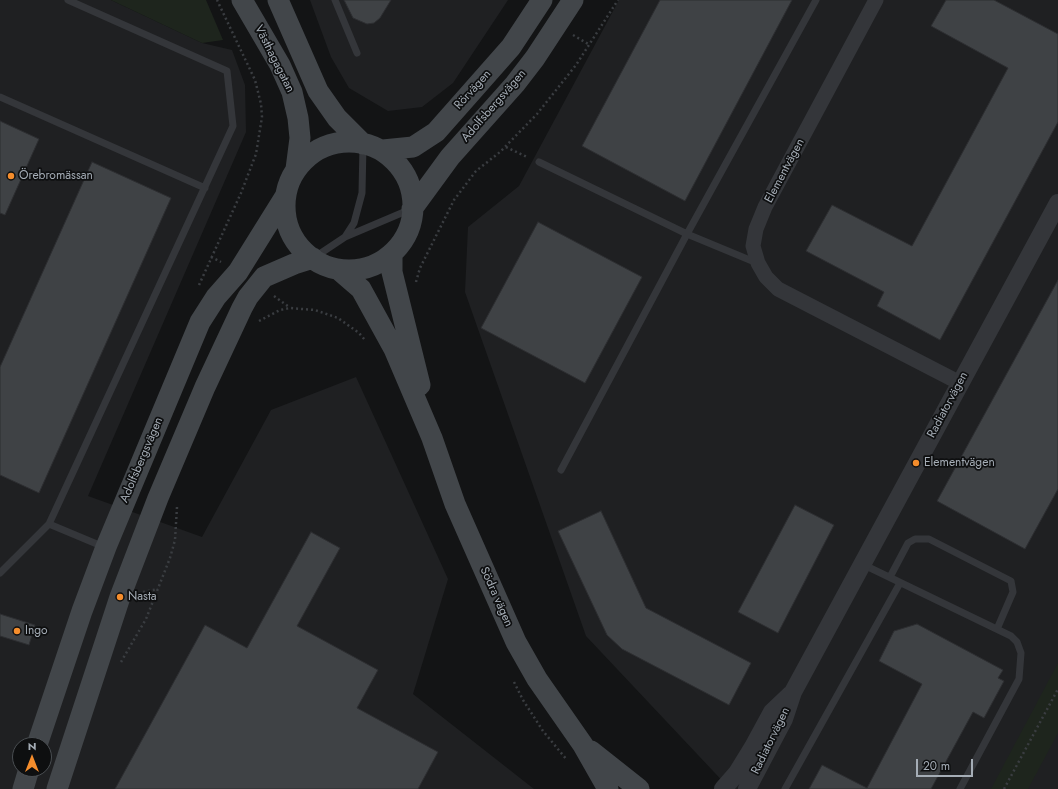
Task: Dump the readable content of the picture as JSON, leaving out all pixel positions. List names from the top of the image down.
{
  "streets": {
    "main road": [
      "Västhagagatan",
      "Rörvägen",
      "Adolfsbergsvägen",
      "Södra vägen"
    ],
    "street": ["Elementvägen", "Radiatorvägen"]
  },
  "crossings": [
    ["Västhagagatan", "Rörvägen"],
    ["Västhagagatan", "Adolfsbergsvägen"],
    ["Elementvägen", "Radiatorvägen"]
  ],
  "places": [
    "Örebromässan",
    "Elementvägen",
    "Nasta",
    "Ingo"
  ],
  "scale_bar": "20 m",
  "north": "top"
}
